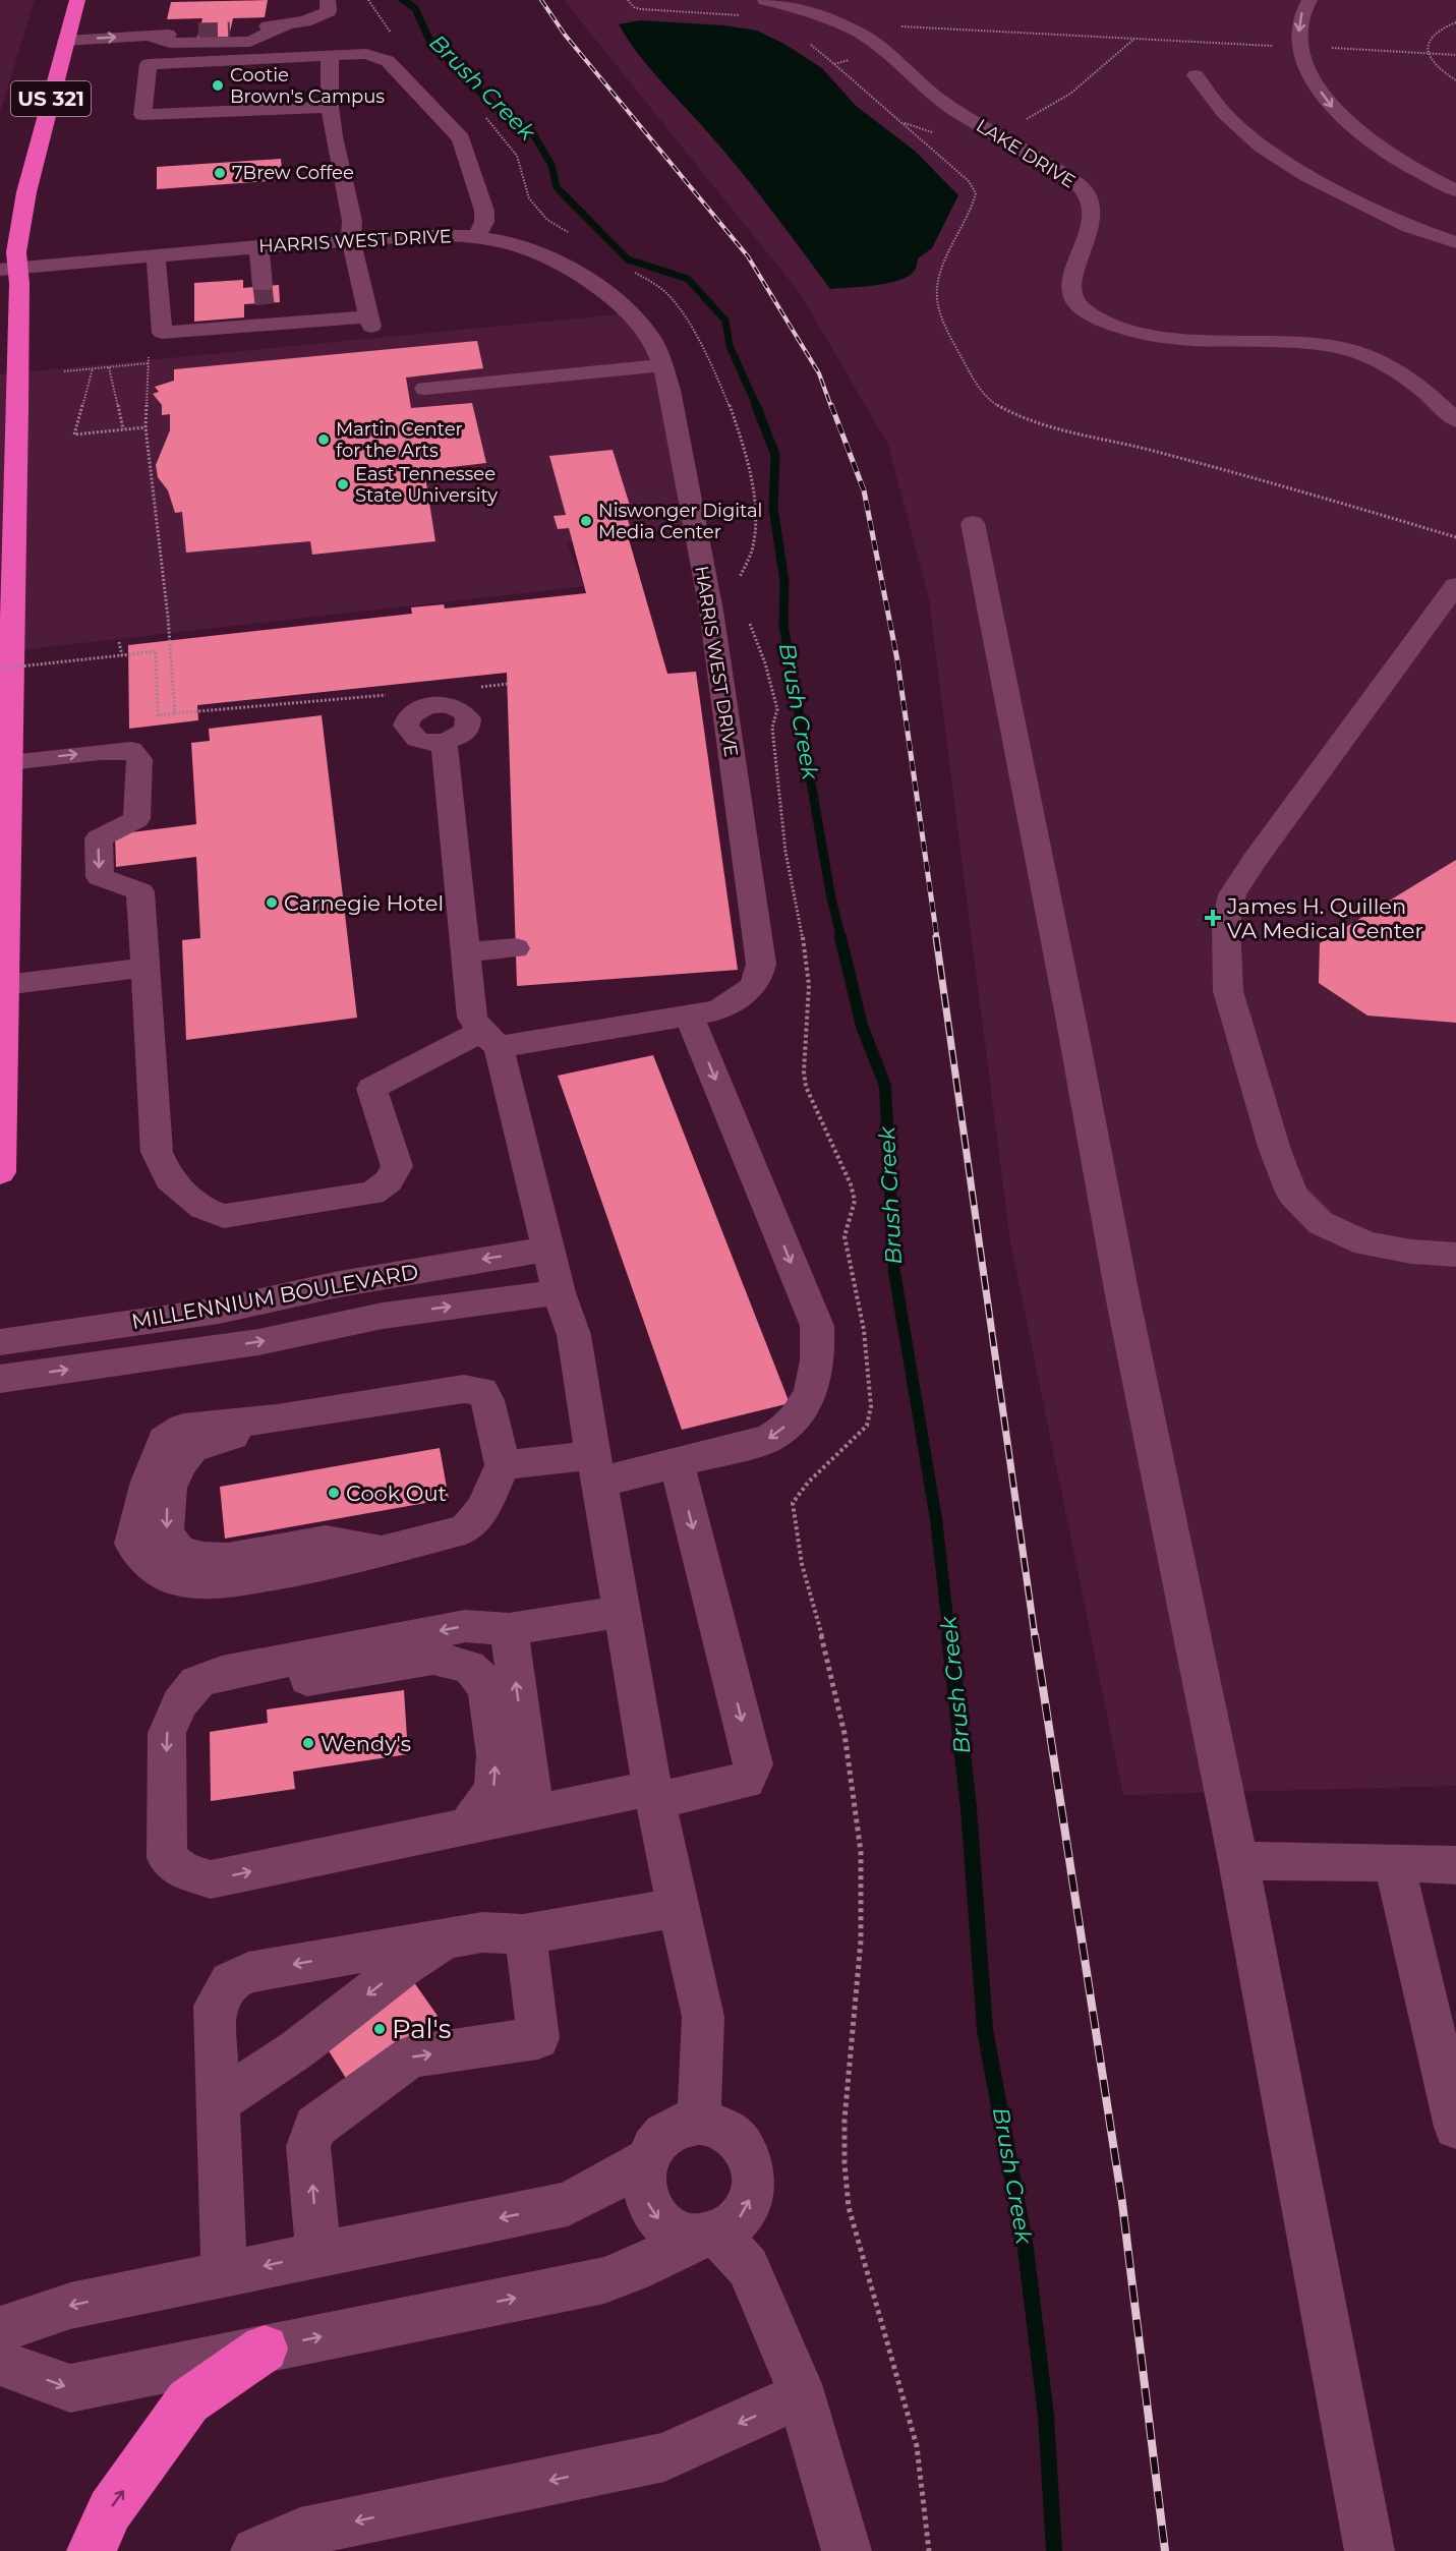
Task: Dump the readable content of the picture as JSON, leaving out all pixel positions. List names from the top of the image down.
{
  "streets": {
    "highway": ["US 321"],
    "street": ["LAKE DRIVE", "HARRIS WEST DRIVE", "MILLENNIUM BOULEVARD"]
  },
  "crossings": [
    ["US 321", "HARRIS WEST DRIVE"]
  ],
  "water": ["Brush Creek"],
  "places": {
    "other": [
      "Cootie Brown's Campus",
      "7Brew Coffee",
      "Martin Center for the Arts",
      "East Tennessee State University",
      "Niswonger Digital Media Center",
      "Carnegie Hotel",
      "Cook Out",
      "Wendy's",
      "Pal's"
    ],
    "health": ["James H. Quillen VA Medical Center"]
  }
}
